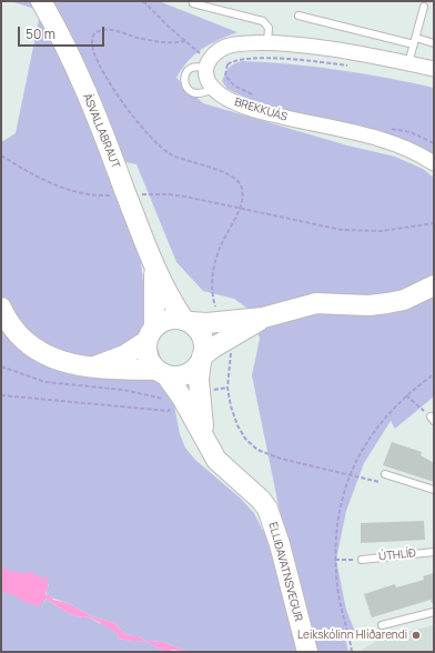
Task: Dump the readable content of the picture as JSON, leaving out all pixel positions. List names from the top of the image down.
{
  "streets": {
    "main road": ["ÁSVALLABRAUT", "ELLIÐAVATNSVEGUR"],
    "street": ["BREKKUÁS"],
    "lane": ["ÚTHLÍÐ"]
  },
  "crossings": [
    ["ÁSVALLABRAUT", "ELLIÐAVATNSVEGUR"]
  ],
  "places": ["Leikskólinn Hlíðarendi"],
  "scale_bar": "50 m"
}
